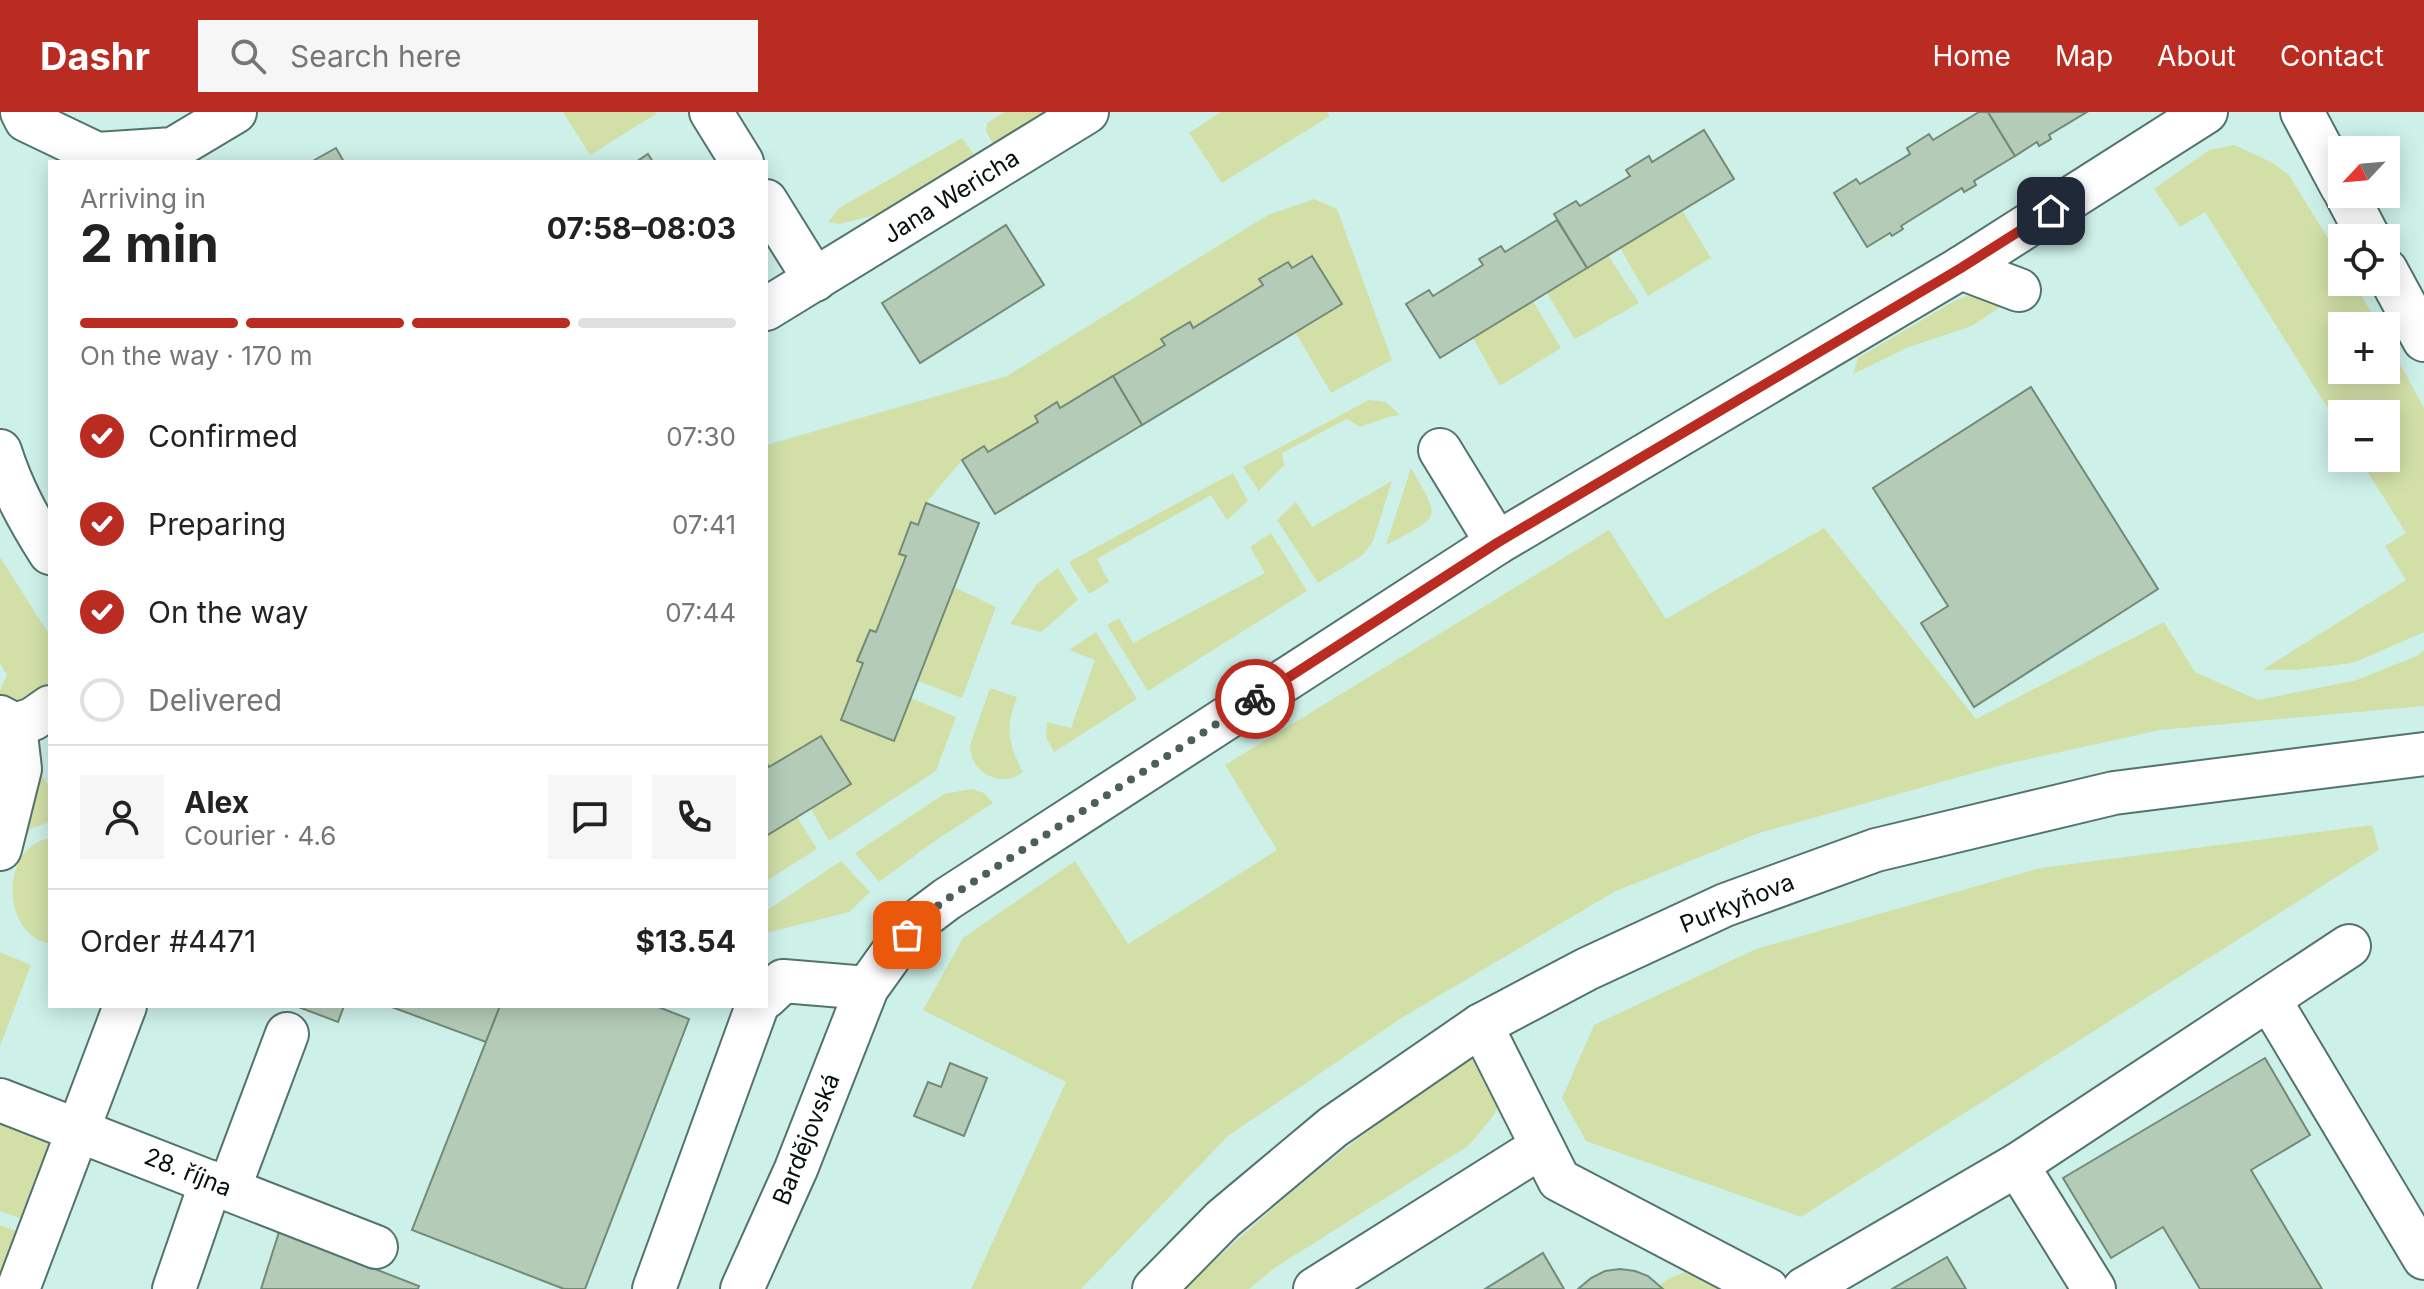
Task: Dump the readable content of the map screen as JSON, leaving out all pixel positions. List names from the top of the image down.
{
  "streets": {
    "street": [
      "Jana Wericha",
      "Purkyňova",
      "Bardějovská",
      "28. října"
    ]
  },
  "north": "bottom left",
  "page": {
    "header": "Dashr",
    "search": "Search here",
    "nav": [
      "Home",
      "Map",
      "About",
      "Contact"
    ],
    "map_buttons": ["+", "−"],
    "heading": ["2 min", "Arriving in", "07:58–08:03"],
    "panel": [
      "Alex",
      "Courier · 4.6",
      "Order #4471",
      "$13.54"
    ],
    "bar": "On the way · 170 m",
    "list": [
      ["Confirmed", "07:30"],
      ["Preparing", "07:41"],
      ["On the way", "07:44"],
      "Delivered"
    ]
  }
}
